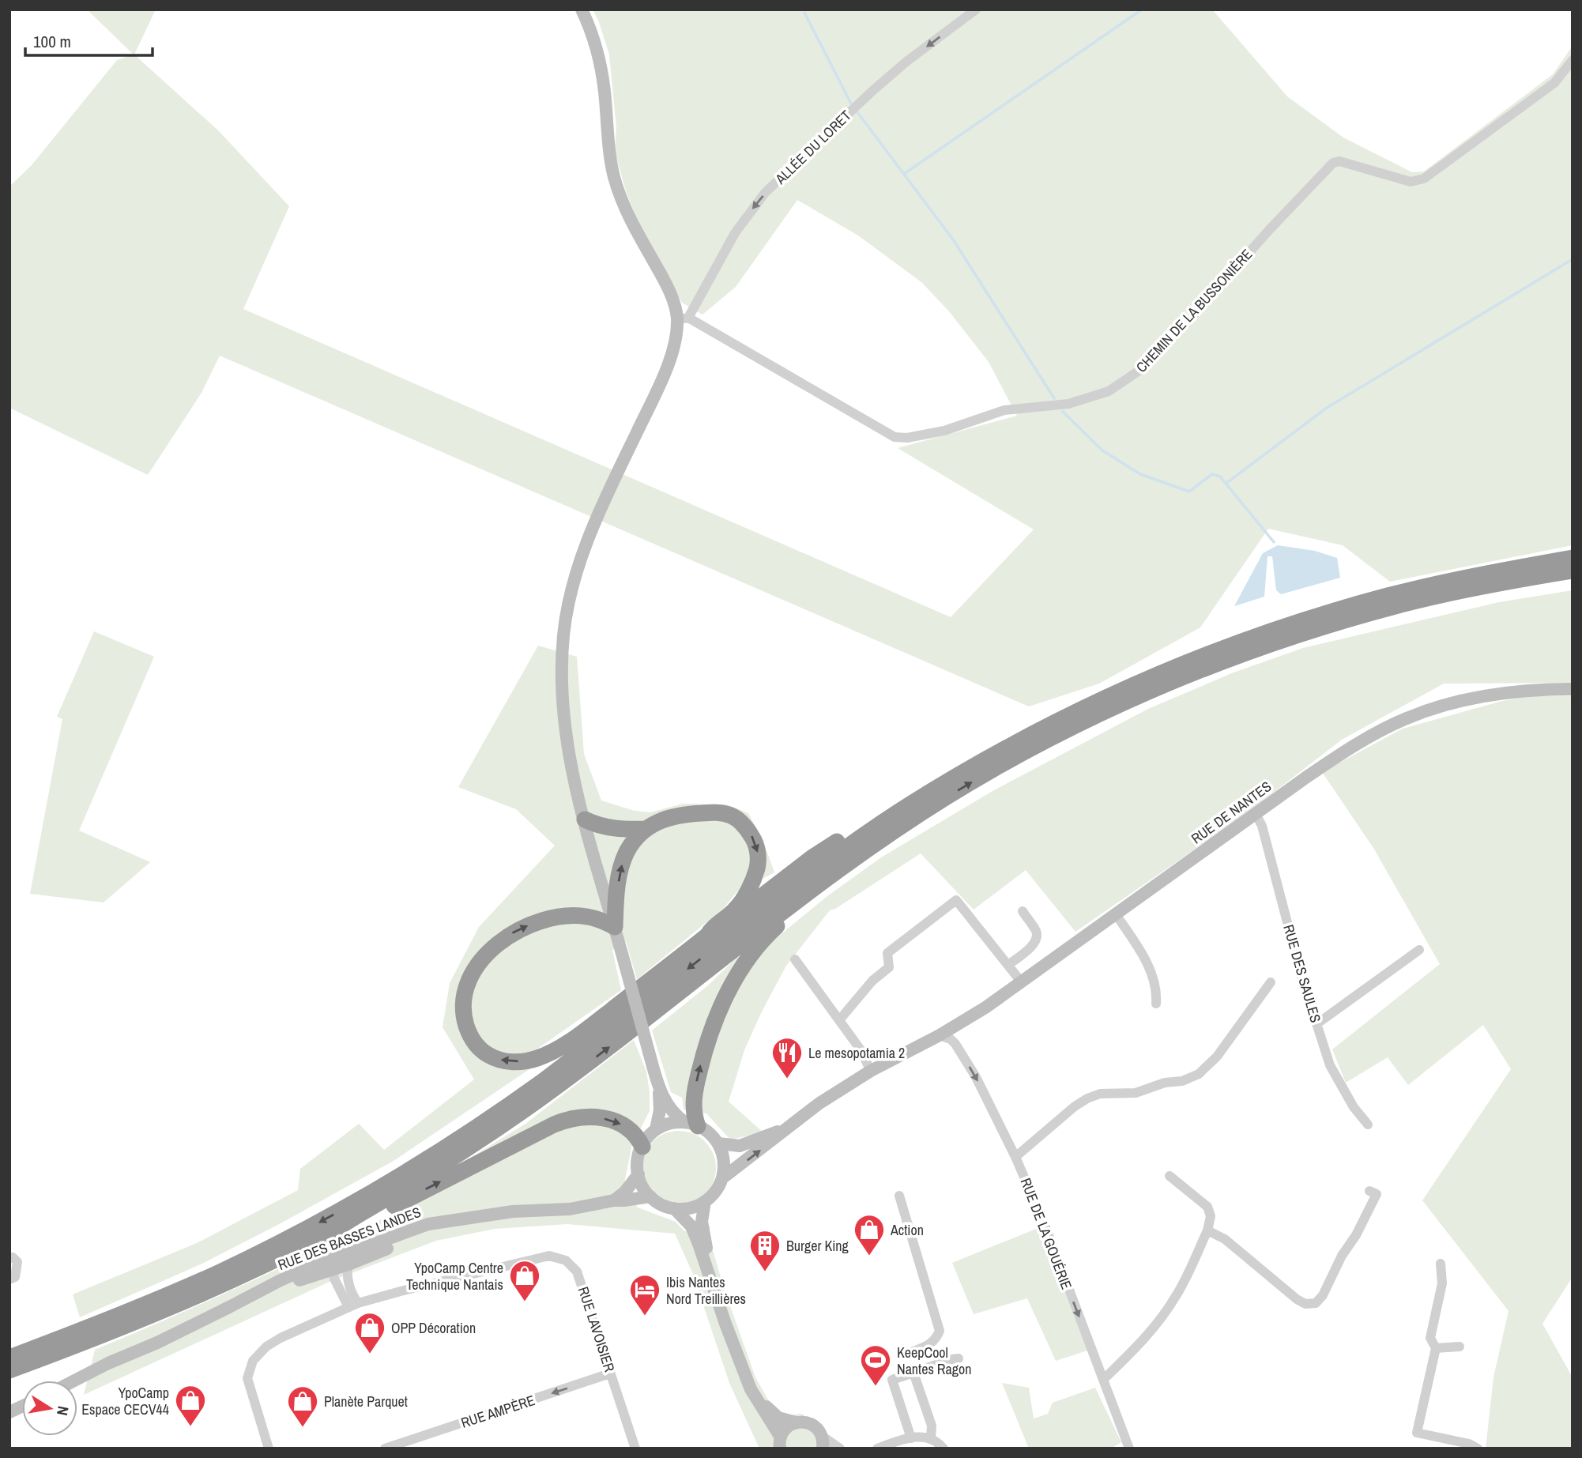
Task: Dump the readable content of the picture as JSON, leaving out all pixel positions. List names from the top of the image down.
{
  "streets": {
    "street": [
      "ALLÉE DU LORET",
      "CHEMIN DE LA BUSSONIÈRE",
      "RUE DE NANTES",
      "RUE DES SAULES",
      "RUE DE LA GOUÉRIE",
      "RUE DES BASSES LANDES",
      "RUE LAVOISIER",
      "RUE AMPÈRE"
    ]
  },
  "crossings": [
    ["ALLÉE DU LORET", "CHEMIN DE LA BUSSONIÈRE"],
    ["RUE DE NANTES", "RUE DES SAULES"],
    ["RUE DE NANTES", "RUE DE LA GOUÉRIE"],
    ["RUE LAVOISIER", "RUE AMPÈRE"]
  ],
  "one_way": ["ALLÉE DU LORET", "RUE DE LA GOUÉRIE", "RUE AMPÈRE"],
  "places": {
    "restaurant": ["Le mesopotamia 2"],
    "shop": [
      "Action",
      "YpoCamp Centre Technique Nantais",
      "OPP Décoration",
      "YpoCamp Espace CECV44",
      "Planète Parquet"
    ],
    "building": ["Burger King"],
    "hotel": ["Ibis Nantes Nord Treillières"],
    "sports": ["KeepCool Nantes Ragon"]
  },
  "scale_bar": "100 m",
  "north": "right"
}
